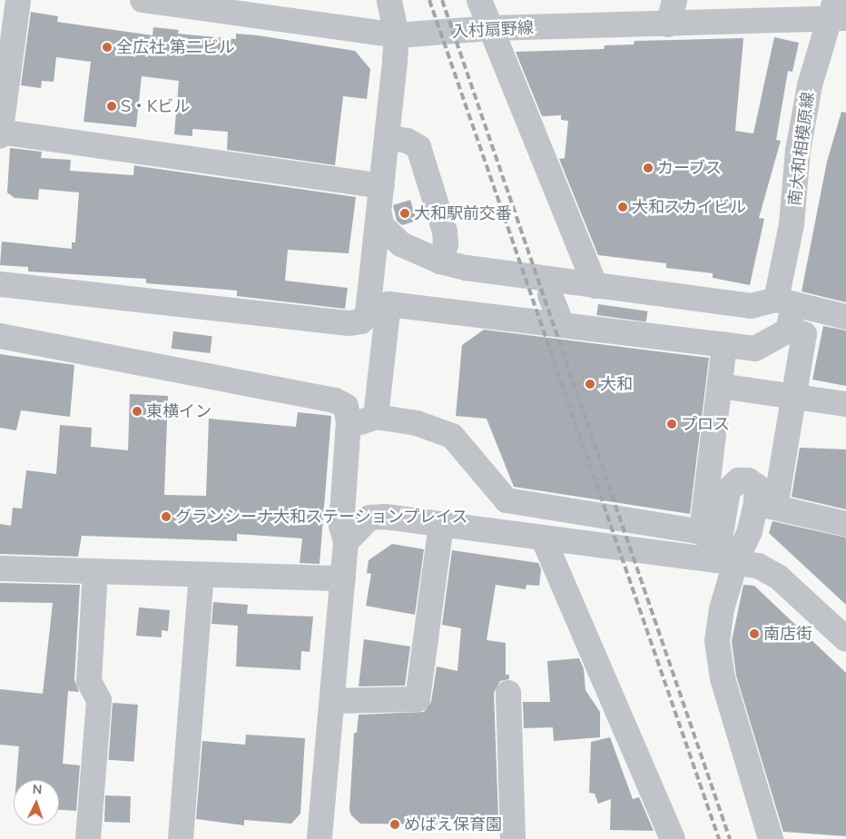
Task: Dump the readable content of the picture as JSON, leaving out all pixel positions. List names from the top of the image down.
{
  "streets": {
    "street": ["入村扇野線", "南大和相模原線"]
  },
  "crossings": [
    ["入村扇野線", "南大和相模原線"]
  ],
  "places": [
    "全広社 第二ビル",
    "S・Kビル",
    "カーブス",
    "大和スカイビル",
    "大和駅前交番",
    "大和",
    "東横イン",
    "プロス",
    "グランシーナ大和ステーションプレイス",
    "南店街",
    "めばえ保育園"
  ],
  "north": "top"
}
